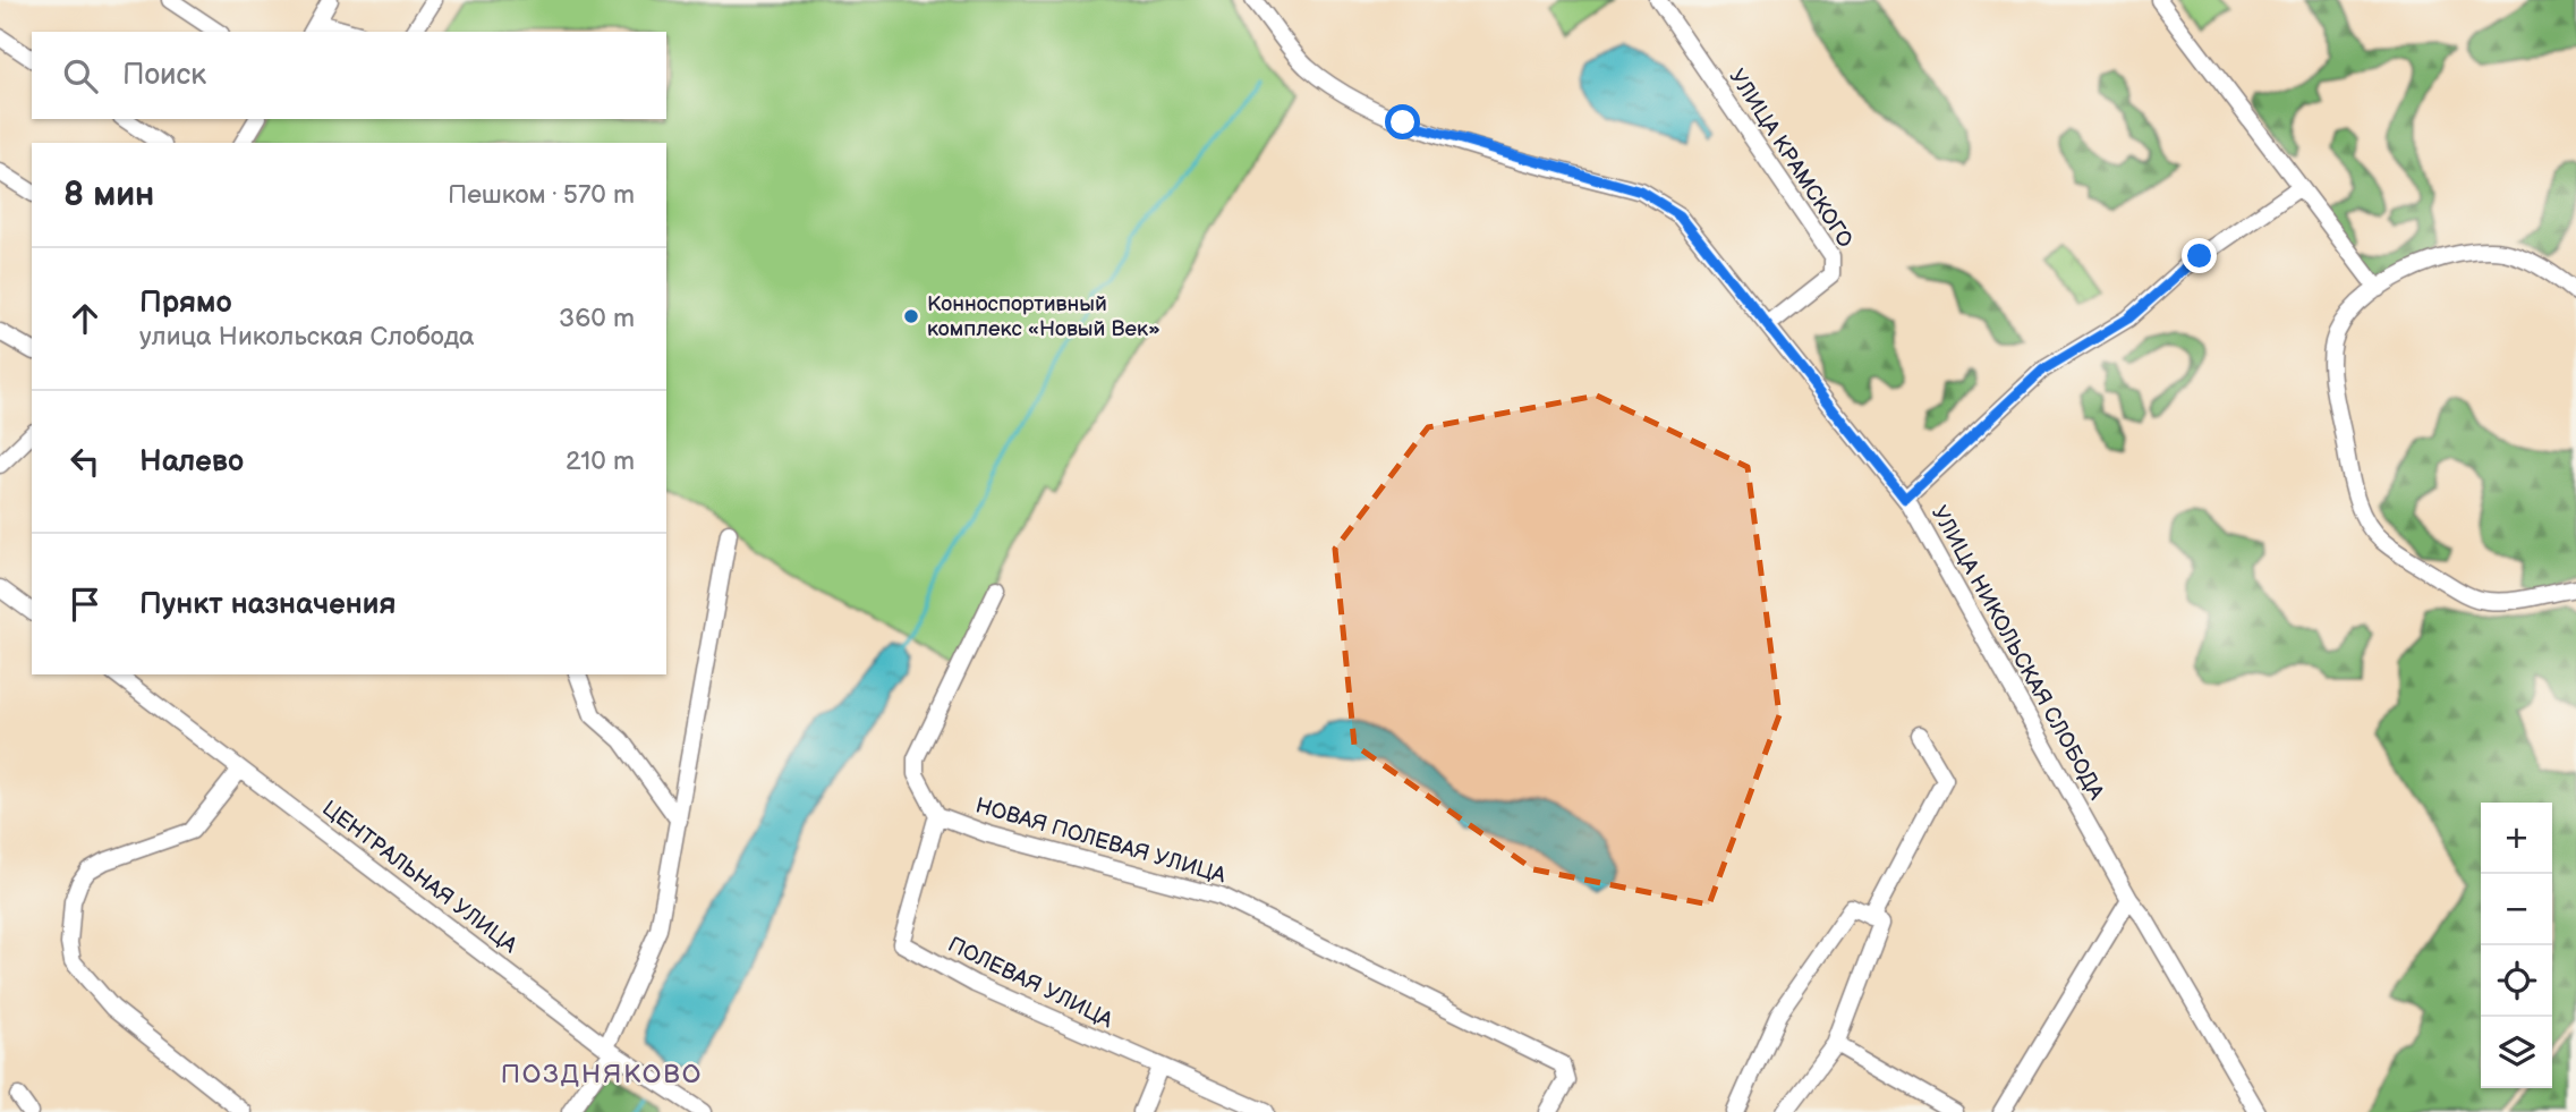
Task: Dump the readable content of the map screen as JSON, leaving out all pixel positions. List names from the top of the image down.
{
  "streets": {
    "street": [
      "УЛИЦА КРАМСКОГО",
      "УЛИЦА НИКОЛЬСКАЯ СЛОБОДА",
      "НОВАЯ ПОЛЕВАЯ УЛИЦА",
      "ЦЕНТРАЛЬНАЯ УЛИЦА",
      "ПОЛЕВАЯ УЛИЦА"
    ]
  },
  "crossings": [
    ["УЛИЦА КРАМСКОГО", "УЛИЦА НИКОЛЬСКАЯ СЛОБОДА"],
    ["НОВАЯ ПОЛЕВАЯ УЛИЦА", "ПОЛЕВАЯ УЛИЦА"]
  ],
  "districts": ["ПОЗДНЯКОВО"],
  "places": ["Конноспортивный комплекс «Новый Век»"],
  "page": {
    "search": "Поиск",
    "heading": ["8 мин", "Пешком · 570 m"],
    "list": [
      ["Прямо", "улица Никольская Слобода", "360 m"],
      ["Налево", "210 m"],
      "Пункт назначения"
    ],
    "map_buttons": ["+", "−"]
  }
}
